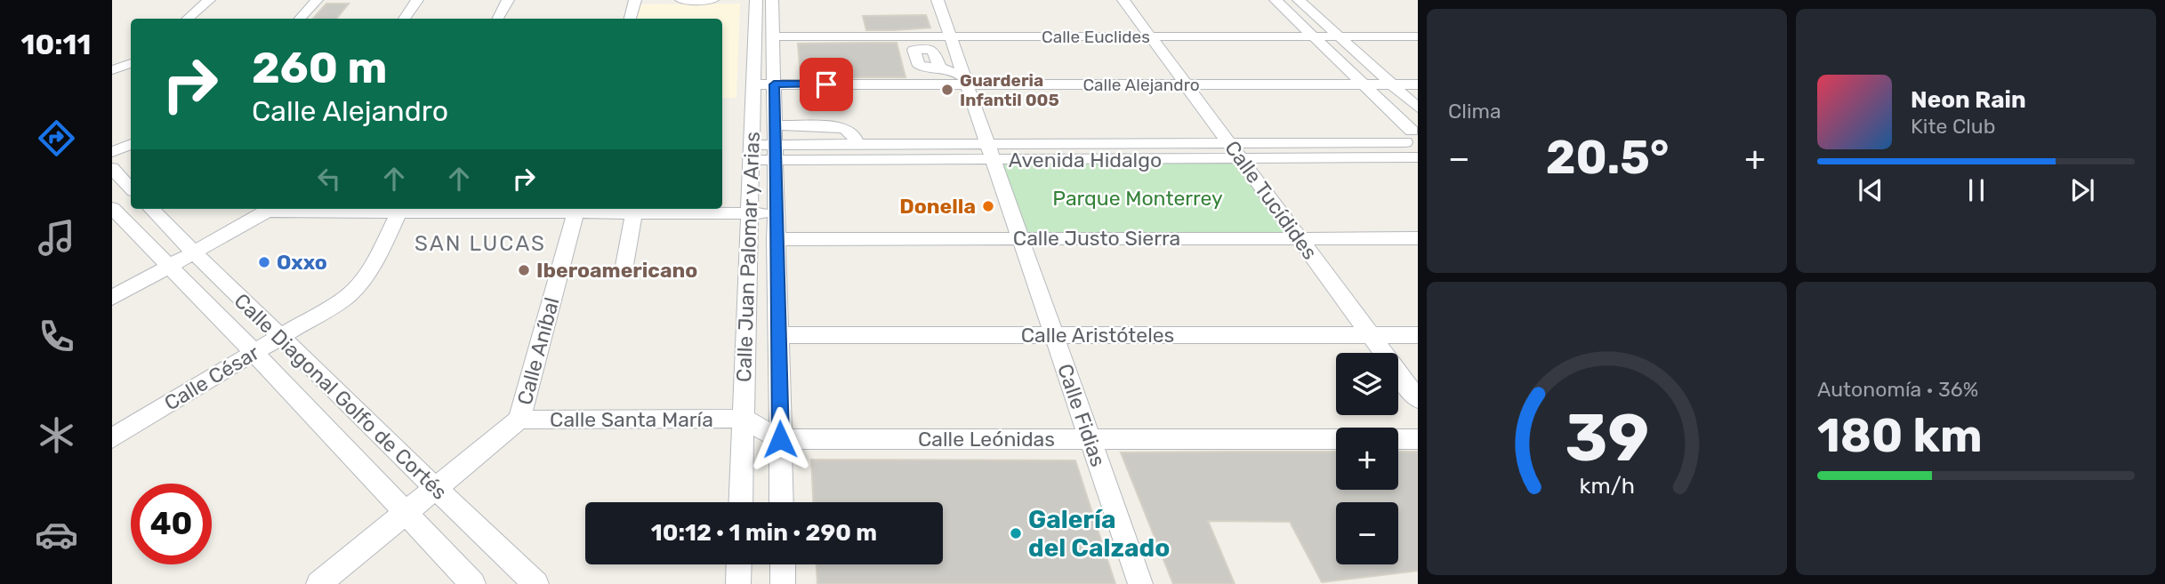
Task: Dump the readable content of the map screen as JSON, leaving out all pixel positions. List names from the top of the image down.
{
  "streets": {
    "street": [
      "Calle Euclides",
      "Calle Alejandro",
      "Avenida Hidalgo",
      "Calle Tucídides",
      "Calle Justo Sierra",
      "Calle Juan Palomar y Arias",
      "Calle Aristóteles",
      "Calle Aníbal",
      "Calle César",
      "Calle Diagonal Golfo de Cortés",
      "Calle Fidias",
      "Calle Santa María",
      "Calle Leónidas"
    ]
  },
  "crossings": [
    ["Calle Euclides", "Calle Tucídides"],
    ["Calle Euclides", "Calle Juan Palomar y Arias"],
    ["Calle Euclides", "Calle Fidias"],
    ["Calle Alejandro", "Calle Tucídides"],
    ["Calle Alejandro", "Calle Juan Palomar y Arias"],
    ["Calle Alejandro", "Calle Fidias"],
    ["Avenida Hidalgo", "Calle Tucídides"],
    ["Avenida Hidalgo", "Calle Juan Palomar y Arias"],
    ["Avenida Hidalgo", "Calle Fidias"],
    ["Calle Tucídides", "Calle Justo Sierra"],
    ["Calle Tucídides", "Calle Aristóteles"],
    ["Calle Justo Sierra", "Calle Juan Palomar y Arias"],
    ["Calle Justo Sierra", "Calle Fidias"],
    ["Calle Juan Palomar y Arias", "Calle Aristóteles"],
    ["Calle Juan Palomar y Arias", "Calle Santa María"],
    ["Calle Juan Palomar y Arias", "Calle Leónidas"],
    ["Calle Aristóteles", "Calle Fidias"],
    ["Calle Aníbal", "Calle Diagonal Golfo de Cortés"],
    ["Calle Aníbal", "Calle Santa María"],
    ["Calle César", "Calle Diagonal Golfo de Cortés"],
    ["Calle Fidias", "Calle Leónidas"],
    ["Calle Santa María", "Calle Leónidas"]
  ],
  "districts": ["SAN LUCAS"],
  "parks": ["Parque Monterrey"],
  "places": [
    "Guarderia Infantil 005",
    "Donella",
    "Oxxo",
    "Iberoamericano",
    "Galería del Calzado"
  ],
  "page": {
    "tabs": "10:11",
    "tile": [
      "Clima",
      ["Autonomía · 36%", "180 km"]
    ],
    "turn": ["260 m", "Calle Alejandro"],
    "song": ["Neon Rain", "Kite Club"],
    "heat": ["−", "20.5°", "+"],
    "map_buttons": ["+", "−"],
    "limit": "40",
    "trip": "10:12 · 1 min · 290 m",
    "gauge": ["39", "km/h"]
  }
}
